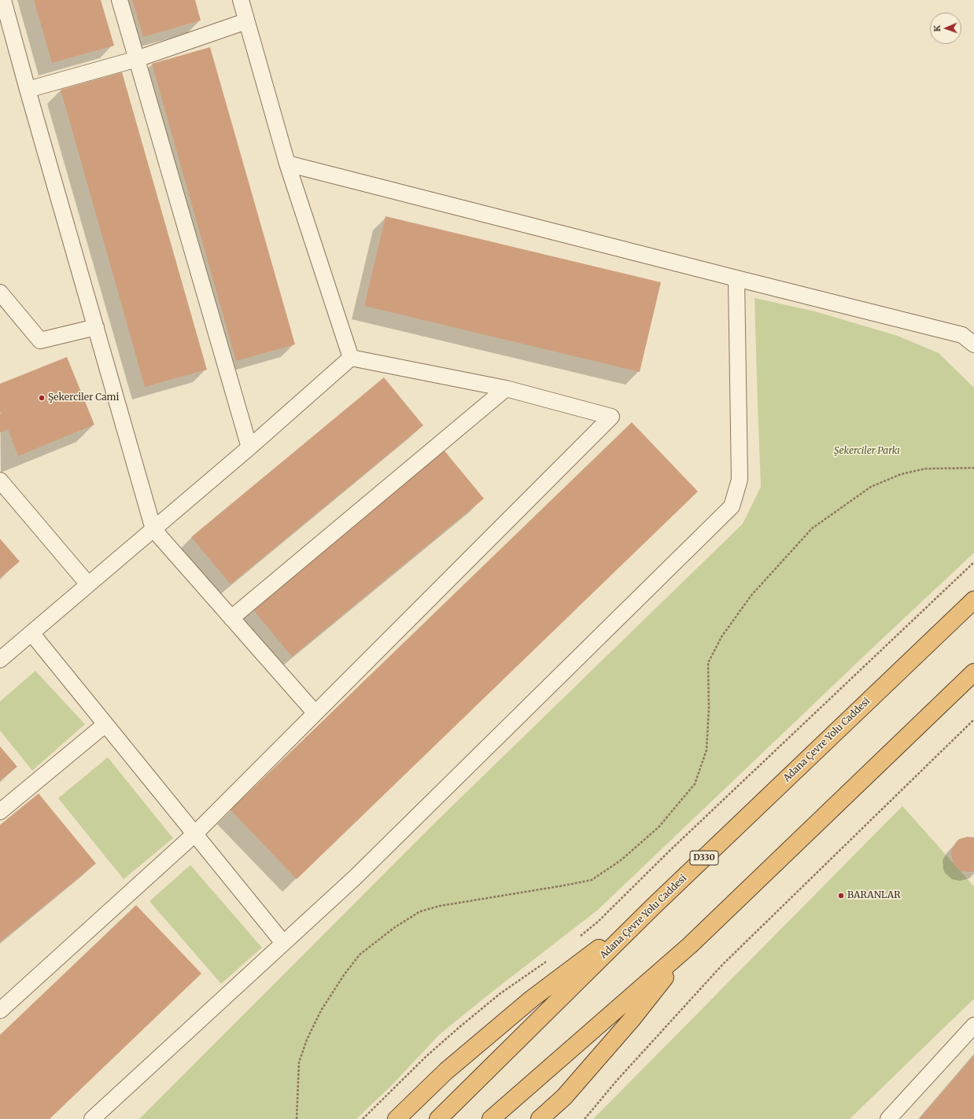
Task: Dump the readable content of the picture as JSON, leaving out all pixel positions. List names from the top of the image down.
{
  "streets": {
    "highway": ["Adana Çevre Yolu Caddesi", "D330"]
  },
  "parks": ["Şekerciler Parkı"],
  "places": ["Şekerciler Cami", "BARANLAR"],
  "north": "left"
}
